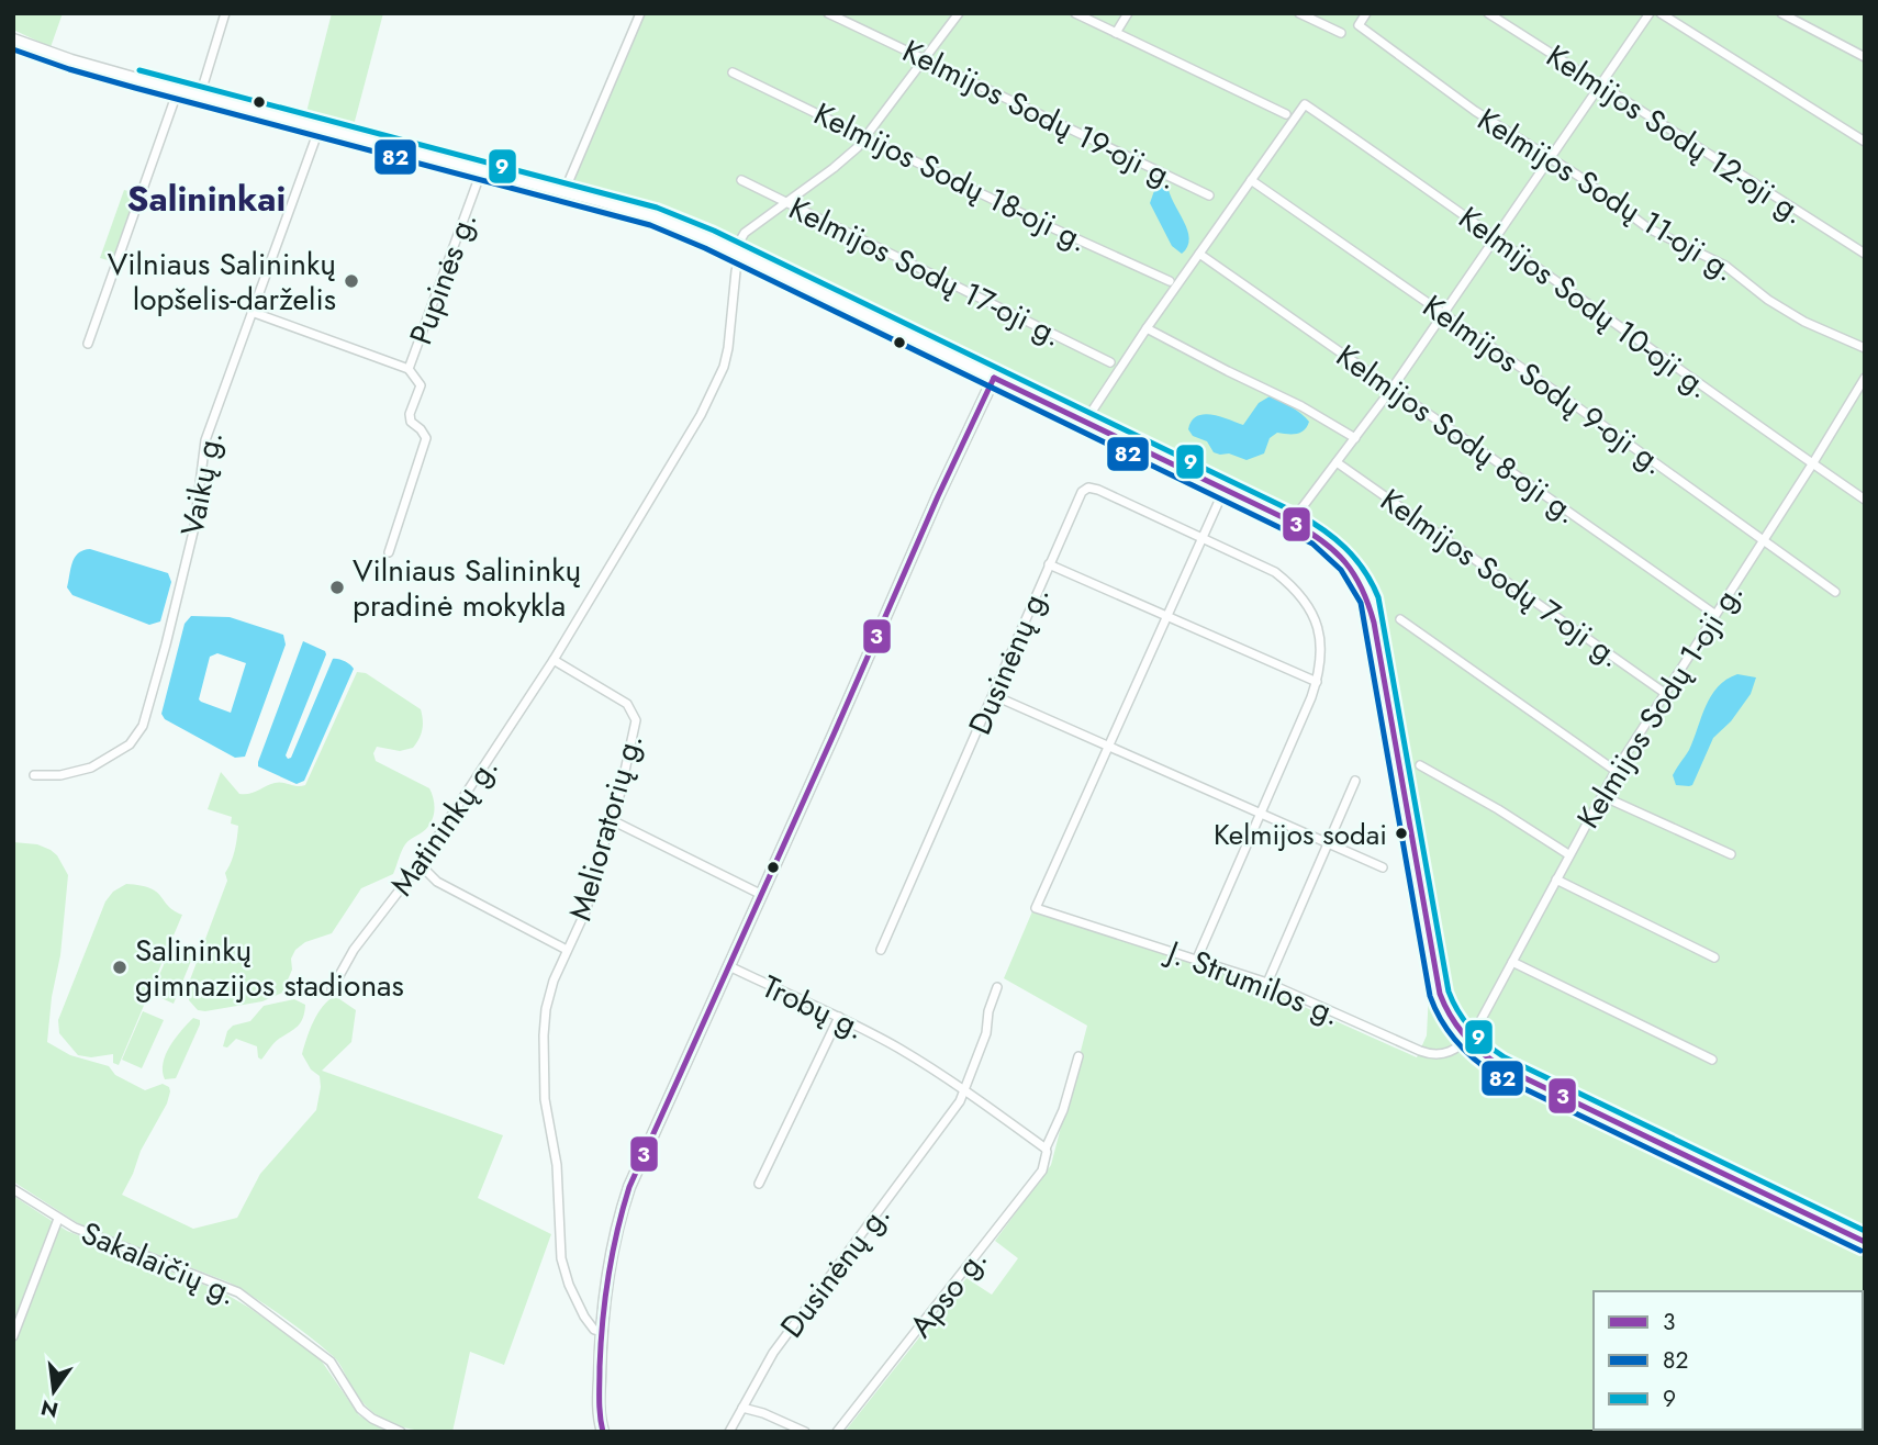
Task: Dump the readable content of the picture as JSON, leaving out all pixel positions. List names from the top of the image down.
{
  "streets": {
    "street": [
      "Kelmijos Sodų 19-oji g.",
      "Kelmijos Sodų 12-oji g.",
      "Kelmijos Sodų 18-oji g.",
      "Kelmijos Sodų 11-oji g.",
      "Kelmijos Sodų 17-oji g.",
      "Pupinės g.",
      "Kelmijos Sodų 10-oji g.",
      "Kelmijos Sodų 9-oji g.",
      "Kelmijos Sodų 8-oji g.",
      "Vaikų g.",
      "Kelmijos Sodų 7-oji g.",
      "Dusinėnų g.",
      "Kelmijos Sodų 1-oji g.",
      "Matininkų g.",
      "Melioratorių g.",
      "J. Strumilos g.",
      "Trobų g.",
      "Sakalaičių g.",
      "Apso g."
    ]
  },
  "crossings": [
    ["Kelmijos Sodų 10-oji g.", "Kelmijos Sodų 9-oji g."],
    ["Kelmijos Sodų 10-oji g.", "Kelmijos Sodų 1-oji g."],
    ["Kelmijos Sodų 9-oji g.", "Kelmijos Sodų 1-oji g."],
    ["Kelmijos Sodų 8-oji g.", "Kelmijos Sodų 1-oji g."],
    ["Kelmijos Sodų 7-oji g.", "Kelmijos Sodų 1-oji g."],
    ["Dusinėnų g.", "J. Strumilos g."],
    ["Dusinėnų g.", "Trobų g."],
    ["Kelmijos Sodų 1-oji g.", "J. Strumilos g."],
    ["Matininkų g.", "Melioratorių g."]
  ],
  "districts": ["Salininkai"],
  "places": [
    "Vilniaus Salininkų lopšelis-darželis",
    "Vilniaus Salininkų pradinė mokykla",
    "Kelmijos sodai",
    "Salininkų gimnazijos stadionas"
  ],
  "lines": ["transit line 82", "transit line 9", "transit line 3"],
  "legend": ["3", "82", "9"],
  "north": "bottom"
}
